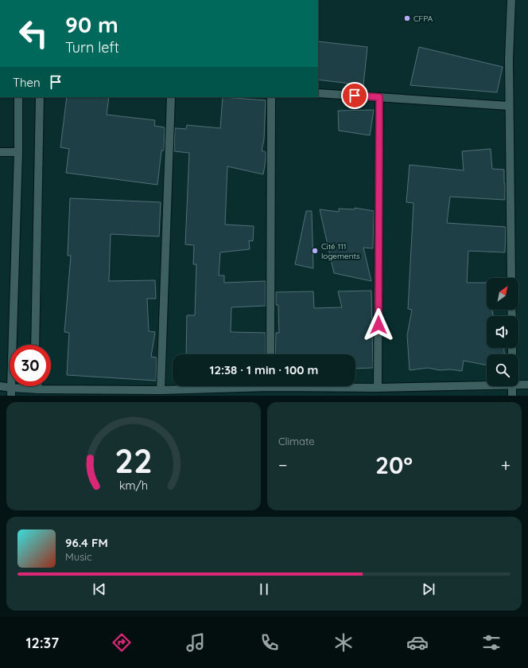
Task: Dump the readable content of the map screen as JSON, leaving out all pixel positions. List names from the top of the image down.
{
  "places": ["CFPA", "Cité 111 logements"],
  "north": "top right",
  "page": {
    "turn": ["90 m", "Turn left"],
    "then": "Then",
    "limit": "30",
    "trip": "12:38 · 1 min · 100 m",
    "tile": "Climate",
    "heat": ["−", "20°", "+"],
    "song": ["96.4 FM", "Music"],
    "tabs": "12:37",
    "gauge": ["22", "km/h"]
  }
}
